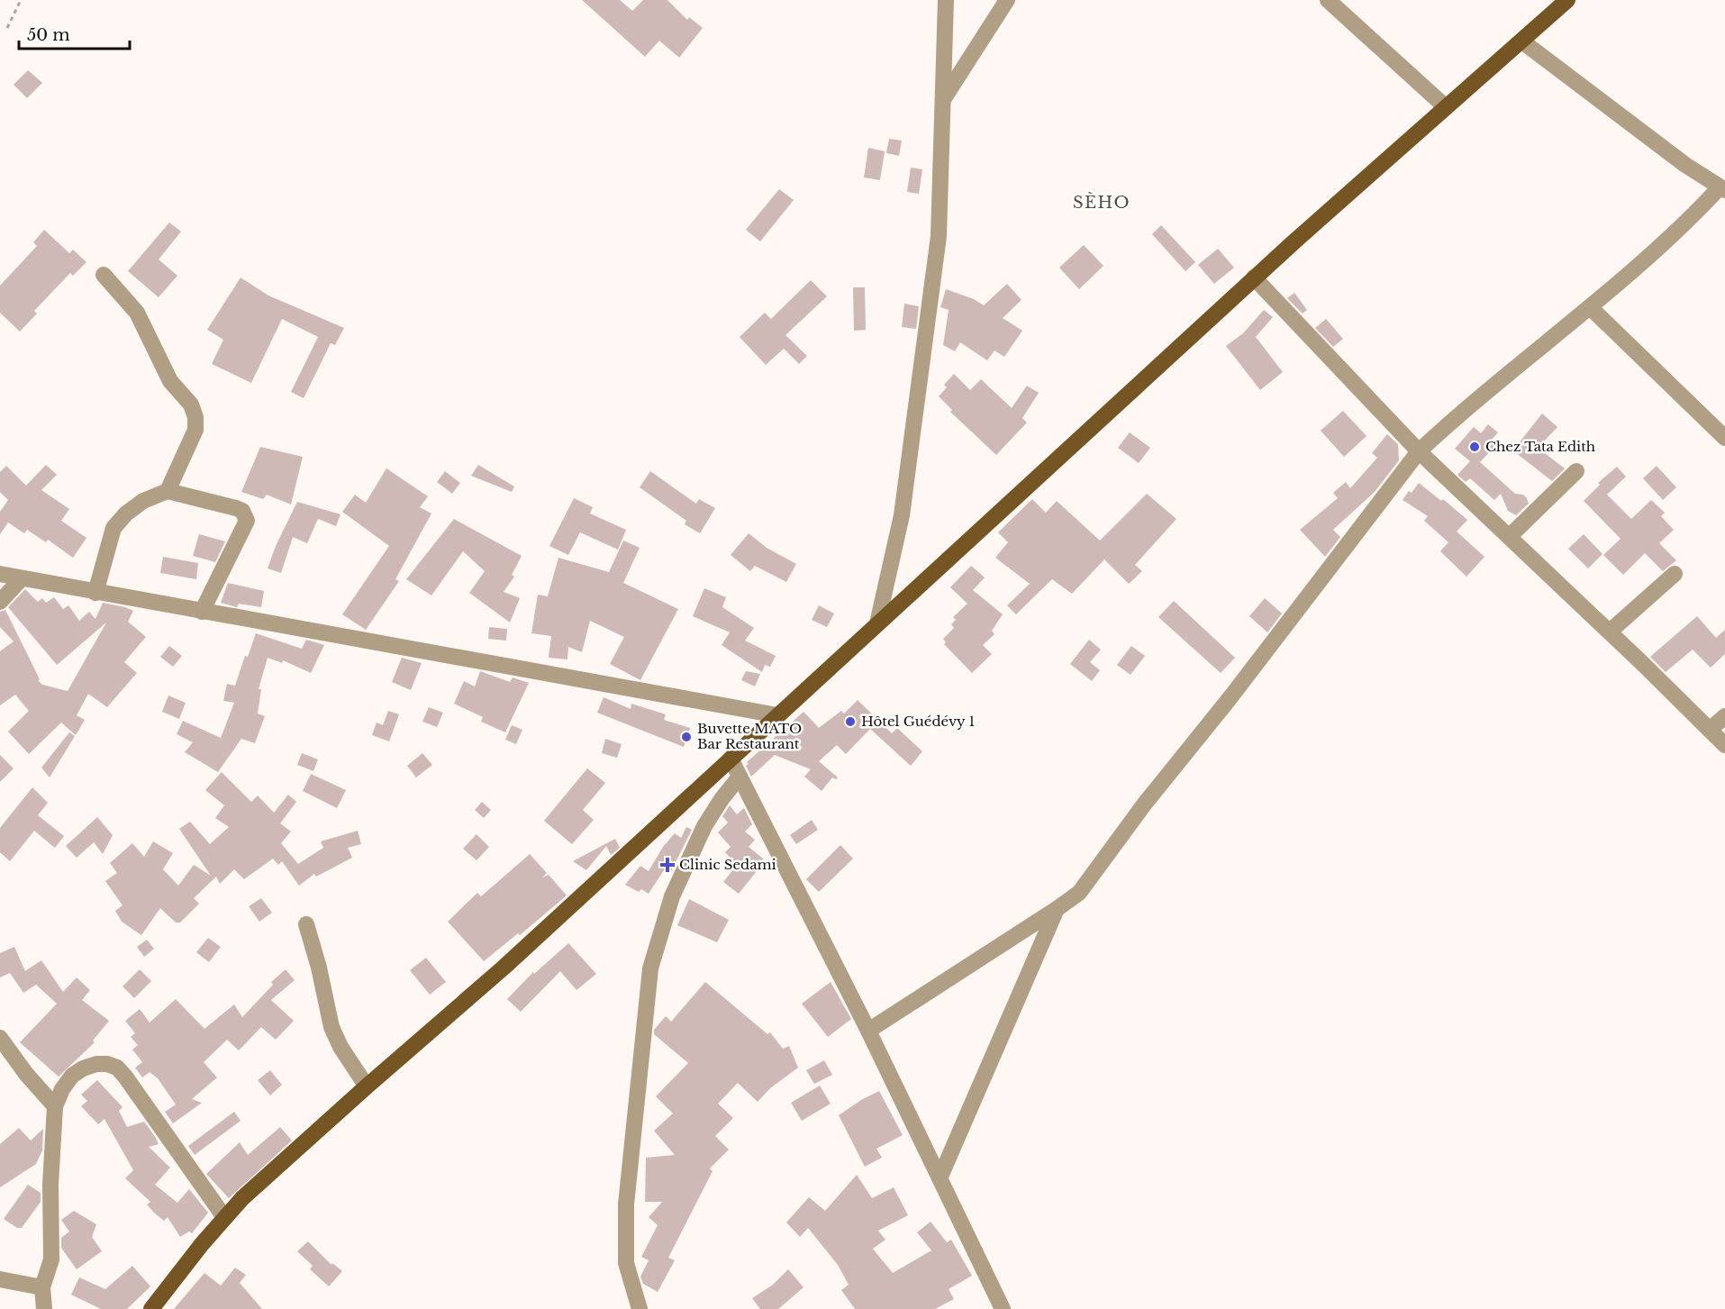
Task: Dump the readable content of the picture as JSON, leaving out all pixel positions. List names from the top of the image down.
{
  "districts": ["SÈHO"],
  "places": {
    "other": ["Chez Tata Edith", "Hôtel Guédévy 1", "Buvette MATO Bar Restaurant"],
    "health": ["Clinic Sedami"]
  },
  "scale_bar": "50 m"
}
